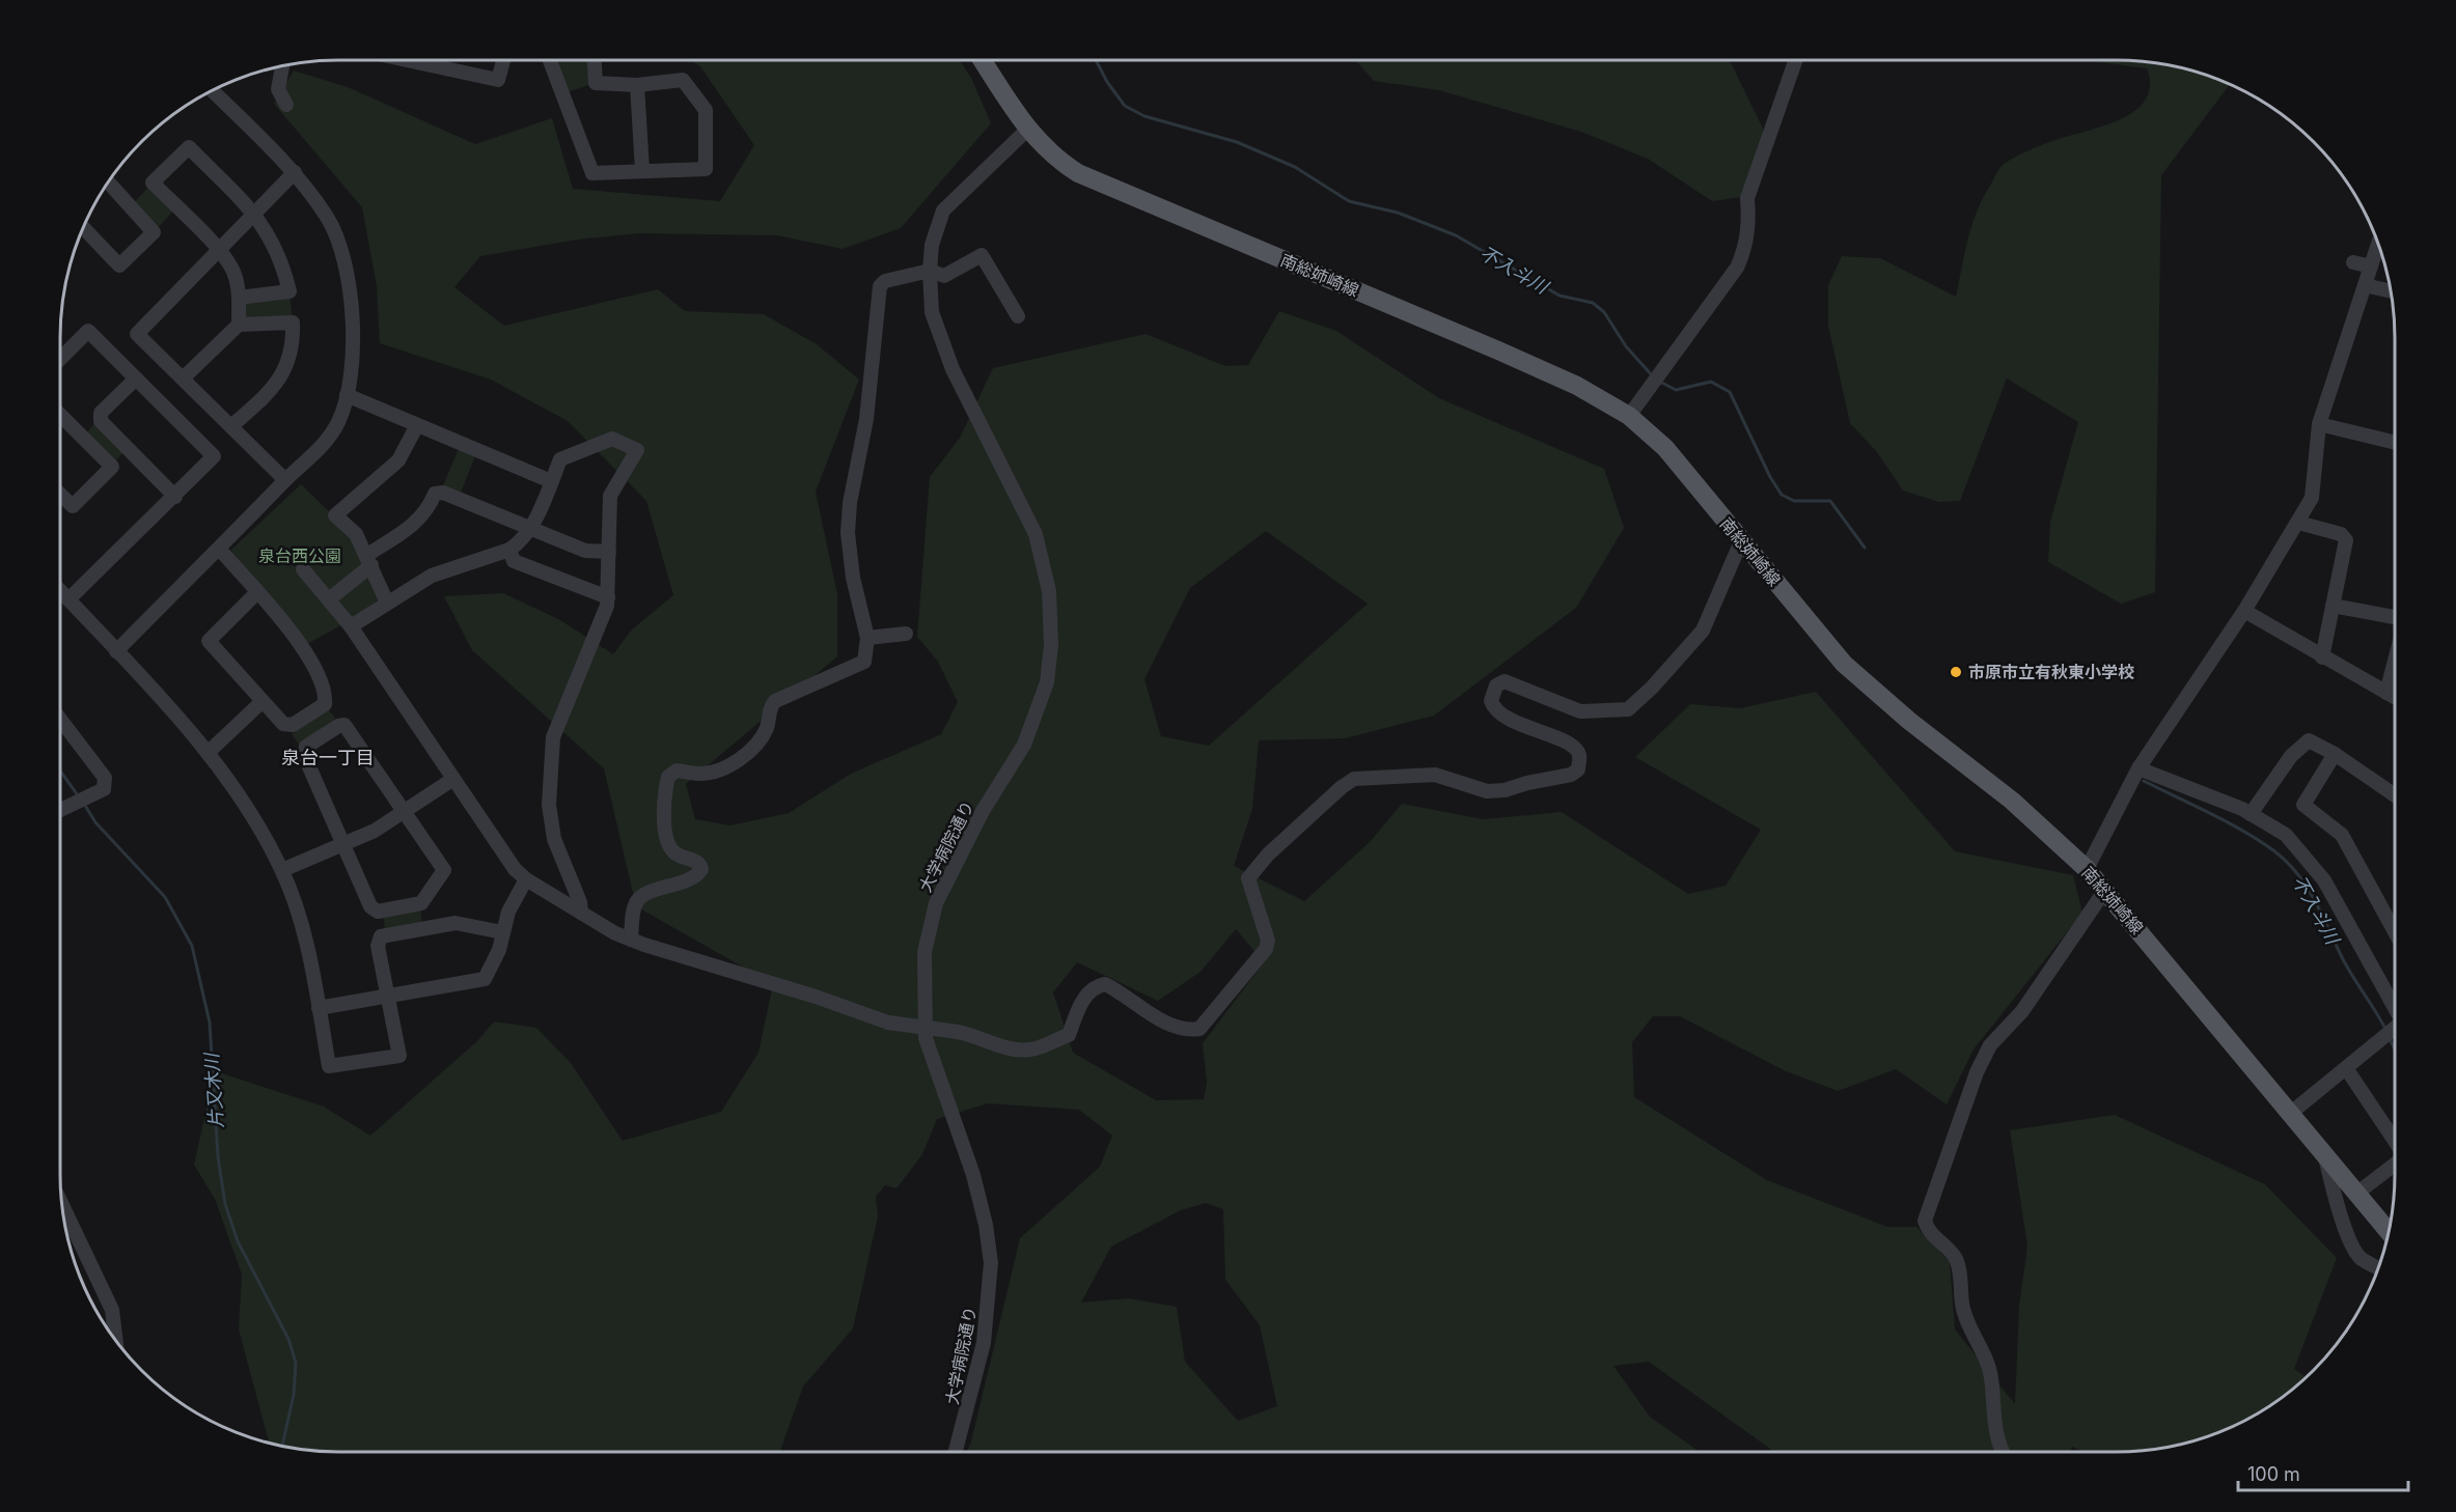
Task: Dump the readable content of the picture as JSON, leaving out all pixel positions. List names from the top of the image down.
{
  "streets": {
    "main road": ["南総姉崎線"],
    "street": ["大学病院通り"]
  },
  "crossings": [
    ["南総姉崎線", "大学病院通り"]
  ],
  "districts": ["泉台一丁目"],
  "water": ["不入斗川", "片又木川"],
  "parks": ["泉台西公園"],
  "places": ["市原市立有秋東小学校"],
  "scale_bar": "100 m"
}
